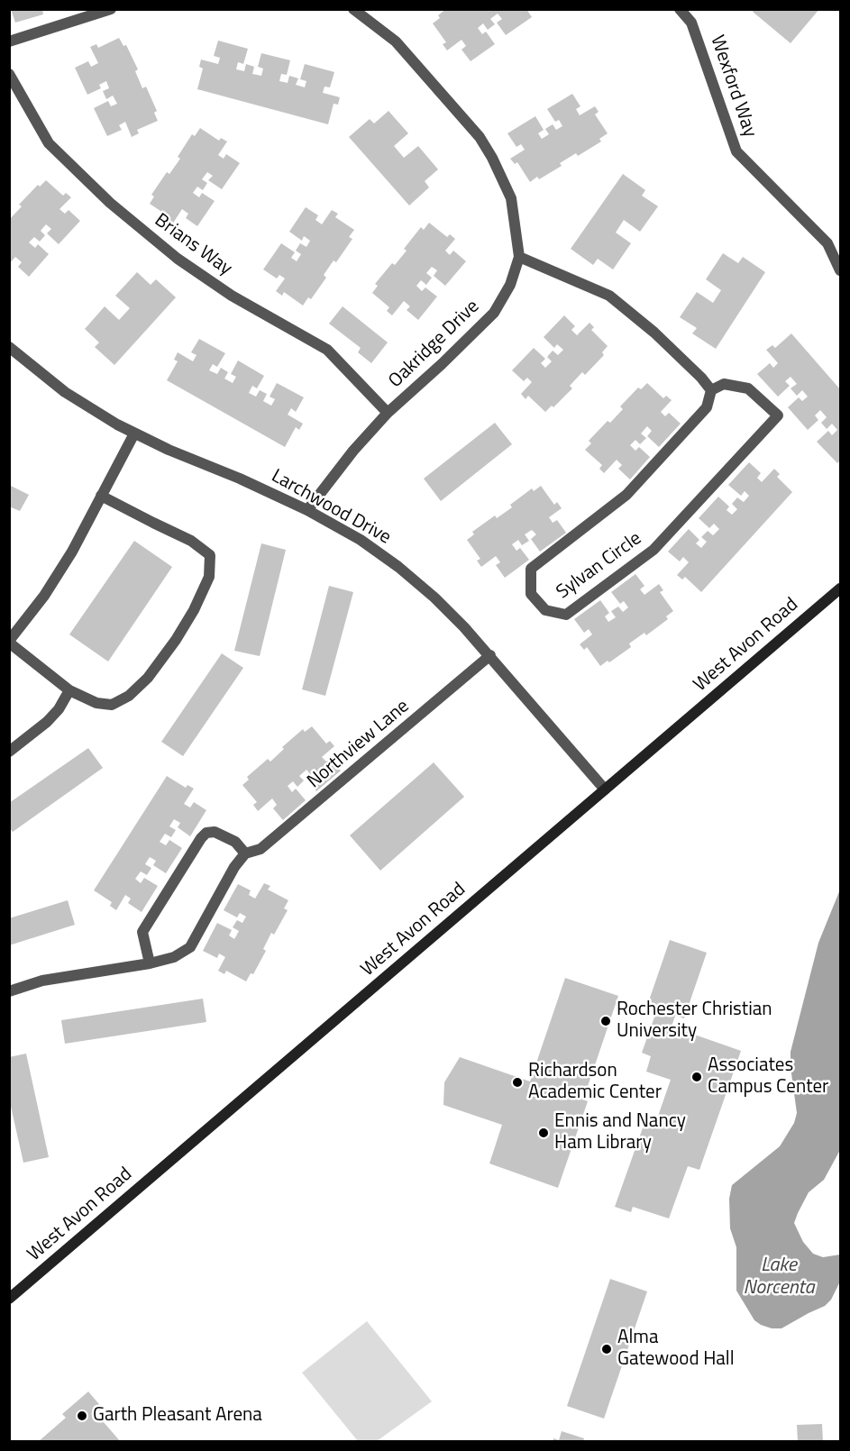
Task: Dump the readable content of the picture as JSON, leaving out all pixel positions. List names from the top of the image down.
{
  "streets": {
    "main road": ["West Avon Road"],
    "street": [
      "Wexford Way",
      "Brians Way",
      "Oakridge Drive",
      "Larchwood Drive",
      "Sylvan Circle",
      "Northview Lane"
    ]
  },
  "crossings": [
    ["Brians Way", "Oakridge Drive"],
    ["Oakridge Drive", "Larchwood Drive"],
    ["Larchwood Drive", "West Avon Road"],
    ["Larchwood Drive", "Northview Lane"]
  ],
  "water": ["Lake Norcenta"],
  "places": [
    "Rochester Christian University",
    "Associates Campus Center",
    "Richardson Academic Center",
    "Ennis and Nancy Ham Library",
    "Alma Gatewood Hall",
    "Garth Pleasant Arena"
  ]
}
